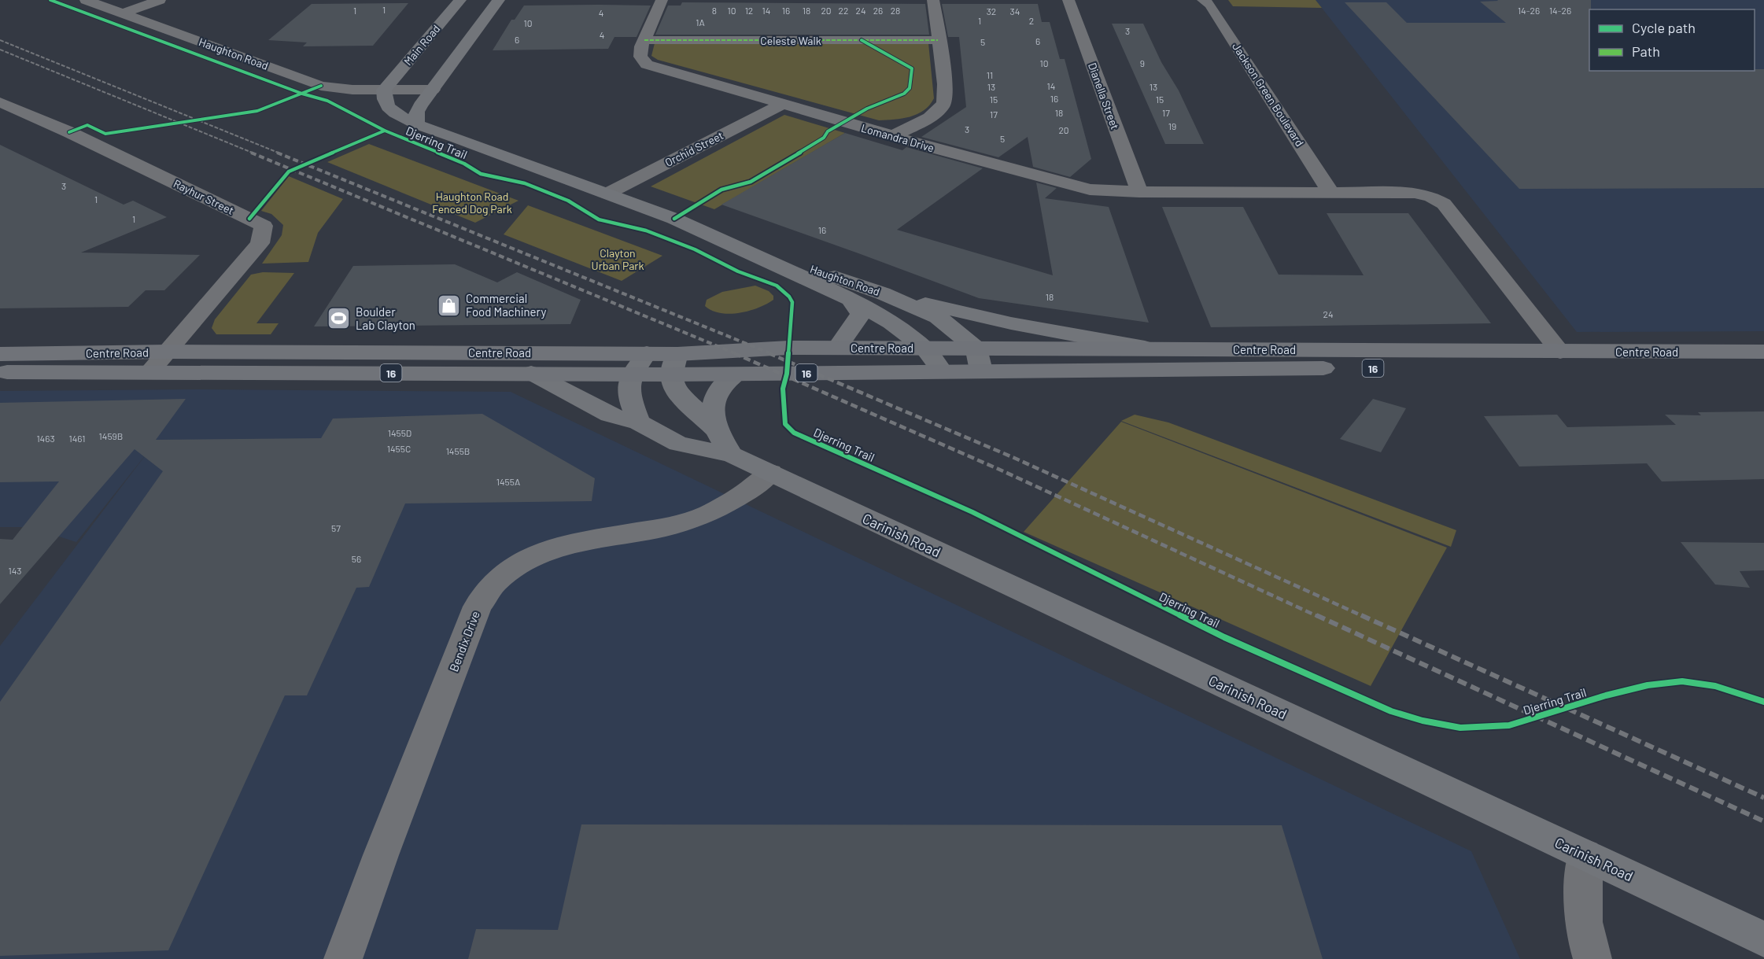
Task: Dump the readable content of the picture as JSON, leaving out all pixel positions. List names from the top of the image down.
{
  "streets": {
    "main road": [
      "Main Road",
      "Haughton Road",
      "Centre Road",
      "16",
      "Carinish Road"
    ],
    "street": [
      "Celeste Walk",
      "Jackson Green Boulevard",
      "Dianella Street",
      "Lomandra Drive",
      "Orchid Street",
      "Rayhur Street",
      "Bendix Drive"
    ],
    "cycle path": ["Djerring Trail"]
  },
  "crossings": [
    ["Celeste Walk", "Lomandra Drive"],
    ["Main Road", "Haughton Road"],
    ["Haughton Road", "Orchid Street"],
    ["Haughton Road", "Centre Road"],
    ["Jackson Green Boulevard", "Lomandra Drive"],
    ["Dianella Street", "Lomandra Drive"],
    ["Lomandra Drive", "Orchid Street"],
    ["Lomandra Drive", "Centre Road"],
    ["Rayhur Street", "Centre Road"],
    ["Centre Road", "Carinish Road"],
    ["Carinish Road", "Bendix Drive"]
  ],
  "parks": ["Haughton Road Fenced Dog Park", "Clayton Urban Park"],
  "places": {
    "shop": ["Commercial Food Machinery"],
    "sports": ["Boulder Lab Clayton"]
  },
  "house_numbers": [
    "1",
    "1",
    "8",
    "10",
    "12",
    "14",
    "16",
    "18",
    "20",
    "22",
    "24",
    "26",
    "28",
    "14-26",
    "14-26",
    "32",
    "34",
    "4",
    "1",
    "2",
    "1A",
    "10",
    "3",
    "4",
    "6",
    "6",
    "5",
    "10",
    "9",
    "11",
    "14",
    "13",
    "13",
    "16",
    "15",
    "15",
    "18",
    "17",
    "17",
    "19",
    "3",
    "20",
    "5",
    "3",
    "1",
    "1",
    "16",
    "18",
    "24",
    "1455D",
    "1459B",
    "1463",
    "1461",
    "1455C",
    "1455B",
    "1455A",
    "57",
    "56",
    "143"
  ],
  "legend": ["Cycle path", "Path"]
}
